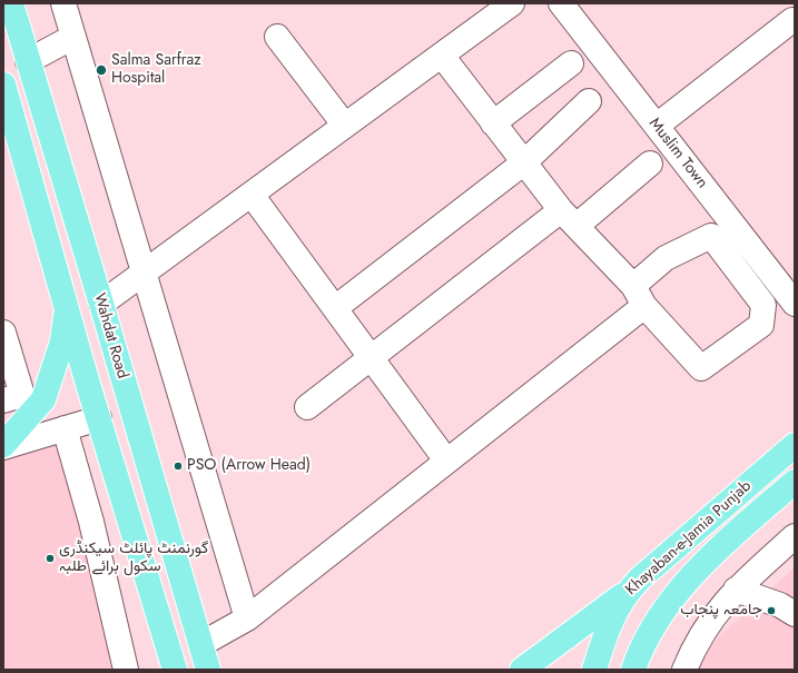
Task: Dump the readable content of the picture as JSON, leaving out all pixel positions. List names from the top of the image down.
{
  "streets": {
    "main road": ["Wahdat Road", "Khayaban-e-Jamia Punjab"],
    "street": ["Muslim Town"]
  },
  "places": [
    "Salma Sarfraz Hospital",
    "PSO (Arrow Head)",
    "گورنمنٹ پائلٹ سیکنڈری سکول برائے طلبہ",
    "جامعہ پنجاب"
  ]
}
